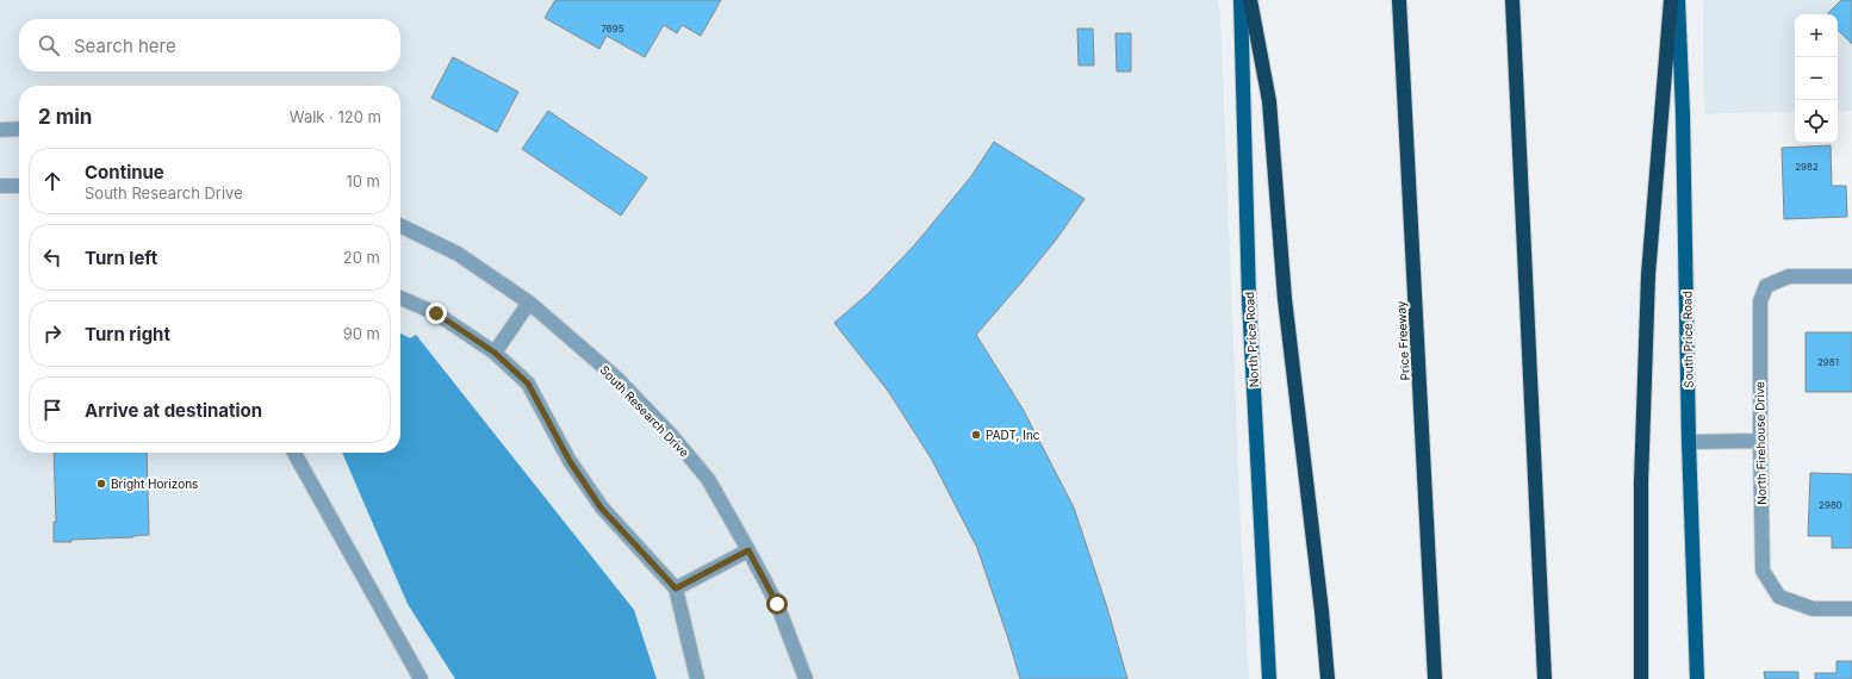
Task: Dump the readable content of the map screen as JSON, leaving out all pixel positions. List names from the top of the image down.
{
  "streets": {
    "highway": ["Price Freeway"],
    "main road": ["North Price Road", "South Price Road"],
    "street": ["South Research Drive", "North Firehouse Drive"]
  },
  "places": ["PADT, Inc", "Bright Horizons"],
  "house_numbers": [
    "7695",
    "2982",
    "2981",
    "2980"
  ],
  "page": {
    "map_buttons": ["+", "−"],
    "search": "Search here",
    "heading": ["2 min", "Walk · 120 m"],
    "list": [
      ["Continue", "South Research Drive", "10 m"],
      ["Turn left", "20 m"],
      ["Turn right", "90 m"],
      "Arrive at destination"
    ]
  }
}
